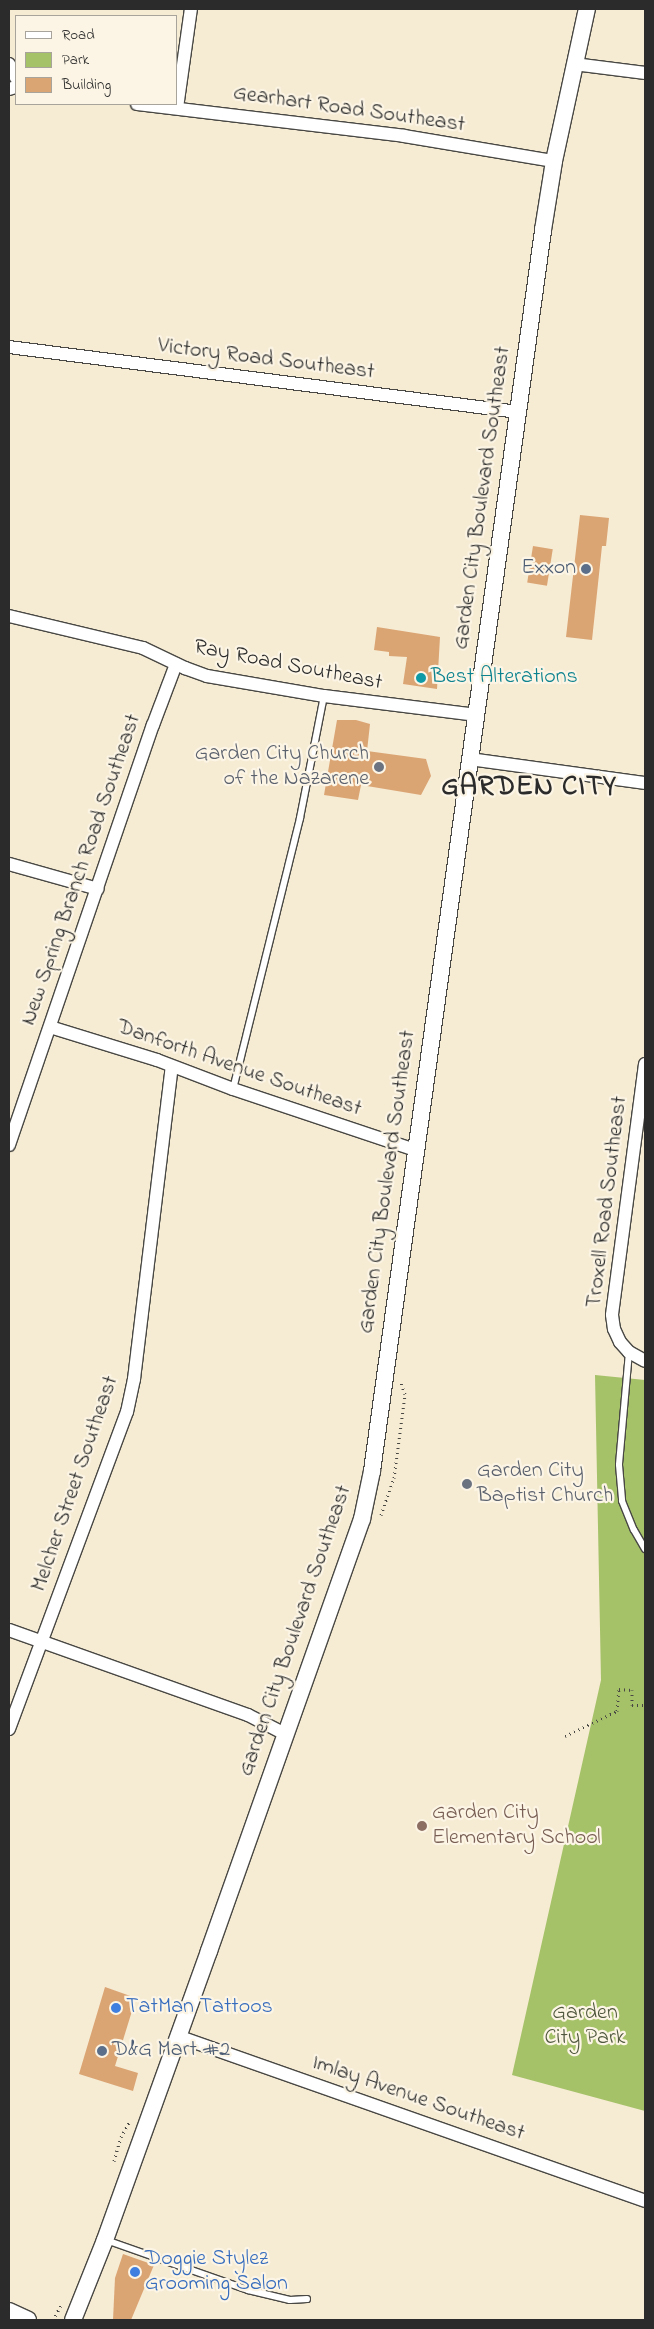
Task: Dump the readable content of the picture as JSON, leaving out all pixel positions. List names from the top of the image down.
{
  "streets": {
    "street": [
      "Gearhart Road Southeast",
      "Victory Road Southeast",
      "Garden City Boulevard Southeast",
      "Ray Road Southeast",
      "New Spring Branch Road Southeast",
      "Danforth Avenue Southeast",
      "Troxell Road Southeast",
      "Melcher Street Southeast",
      "Imlay Avenue Southeast"
    ]
  },
  "crossings": [
    ["Gearhart Road Southeast", "Garden City Boulevard Southeast"],
    ["Victory Road Southeast", "Garden City Boulevard Southeast"],
    ["Garden City Boulevard Southeast", "Ray Road Southeast"],
    ["Garden City Boulevard Southeast", "Danforth Avenue Southeast"],
    ["Garden City Boulevard Southeast", "Imlay Avenue Southeast"],
    ["Ray Road Southeast", "New Spring Branch Road Southeast"],
    ["New Spring Branch Road Southeast", "Danforth Avenue Southeast"],
    ["Danforth Avenue Southeast", "Melcher Street Southeast"]
  ],
  "districts": ["GARDEN CITY"],
  "parks": ["Garden City Park"],
  "places": [
    "Exxon",
    "Best Alterations",
    "Garden City Church of the Nazarene",
    "Garden City Baptist Church",
    "Garden City Elementary School",
    "TatMan Tattoos",
    "D&G Mart #2",
    "Doggie Stylez Grooming Salon"
  ],
  "legend": ["Road", "Park", "Building"]
}
